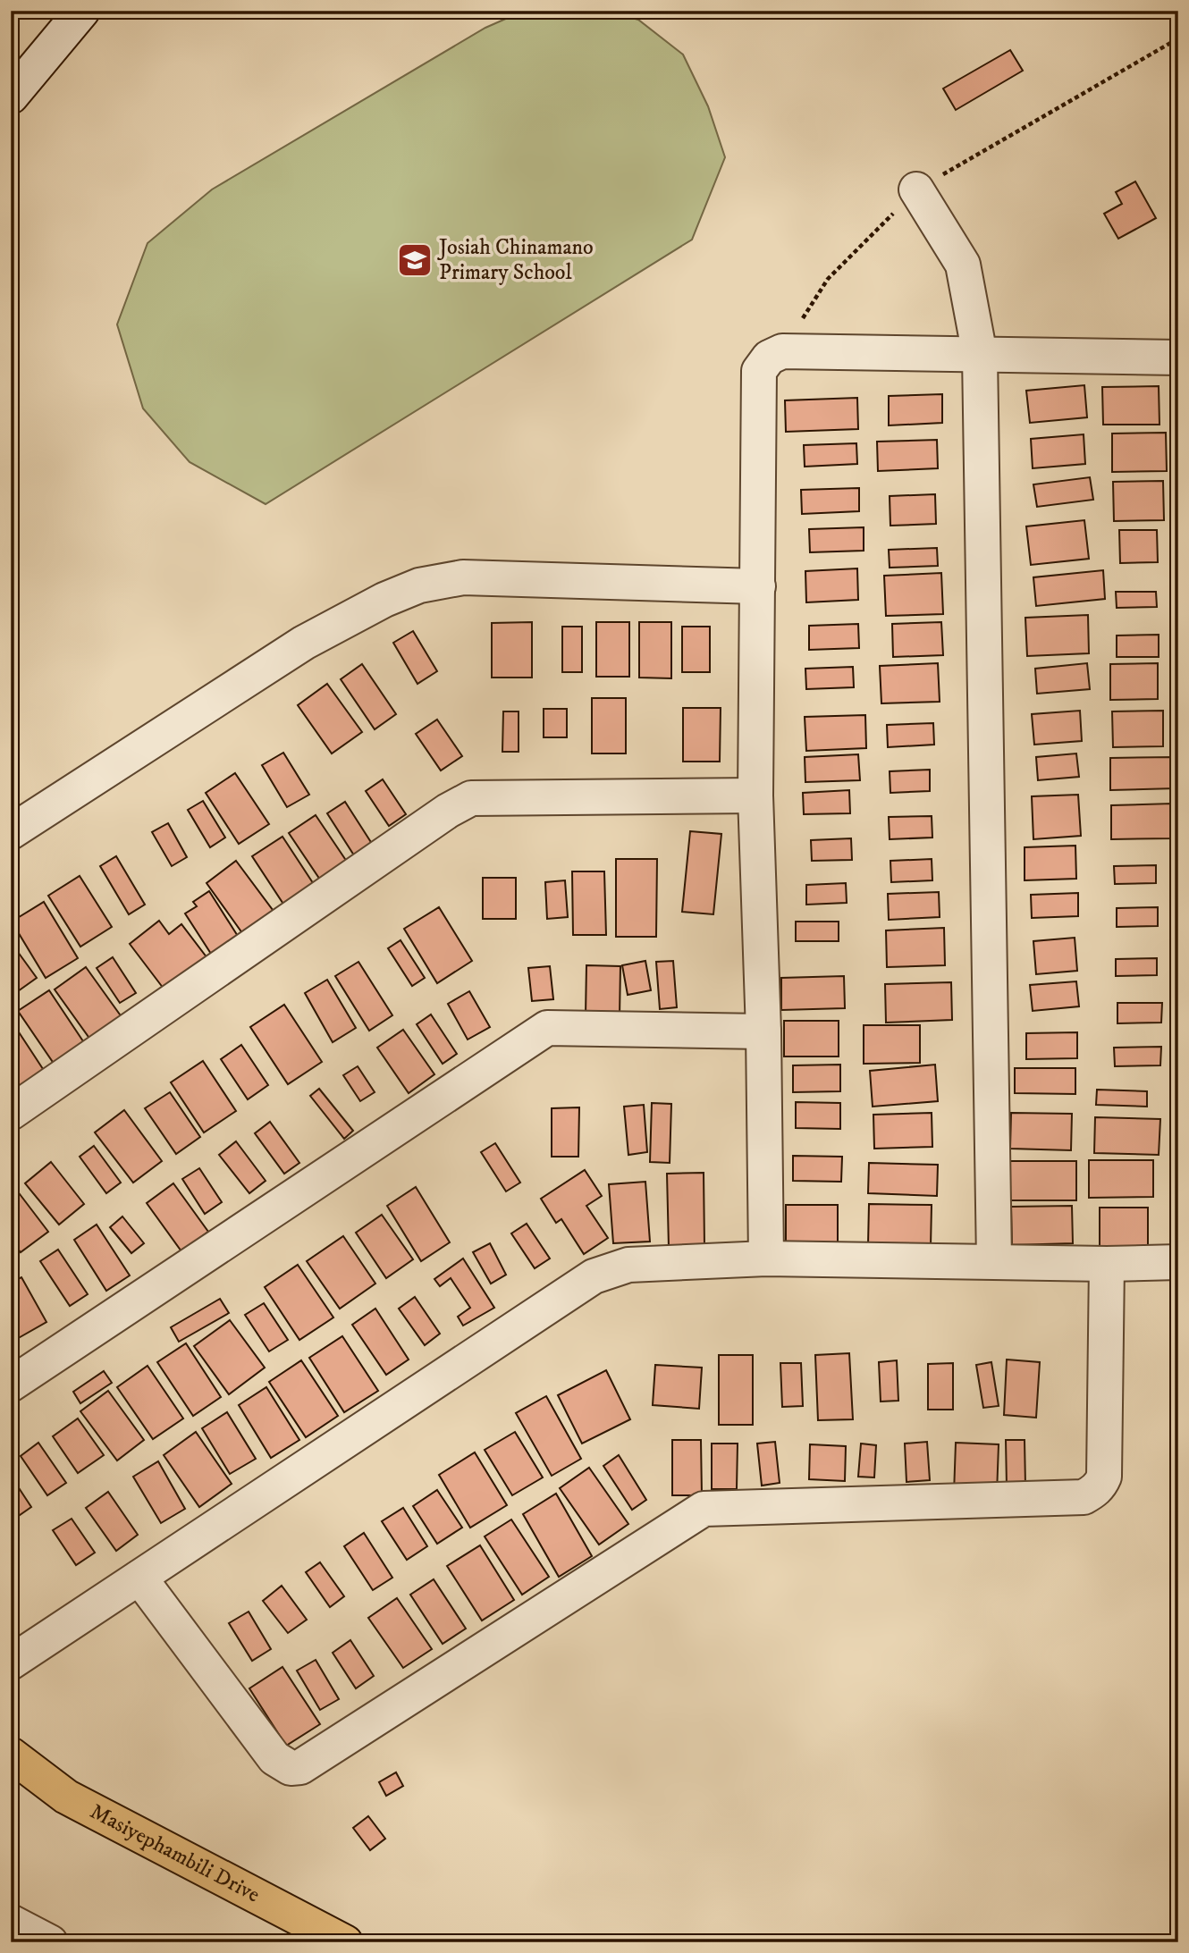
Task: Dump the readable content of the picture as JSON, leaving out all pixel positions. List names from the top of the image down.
{
  "streets": {
    "main road": ["Masiyephambili Drive"]
  },
  "places": {
    "school or university": ["Josiah Chinamano Primary School"]
  }
}
